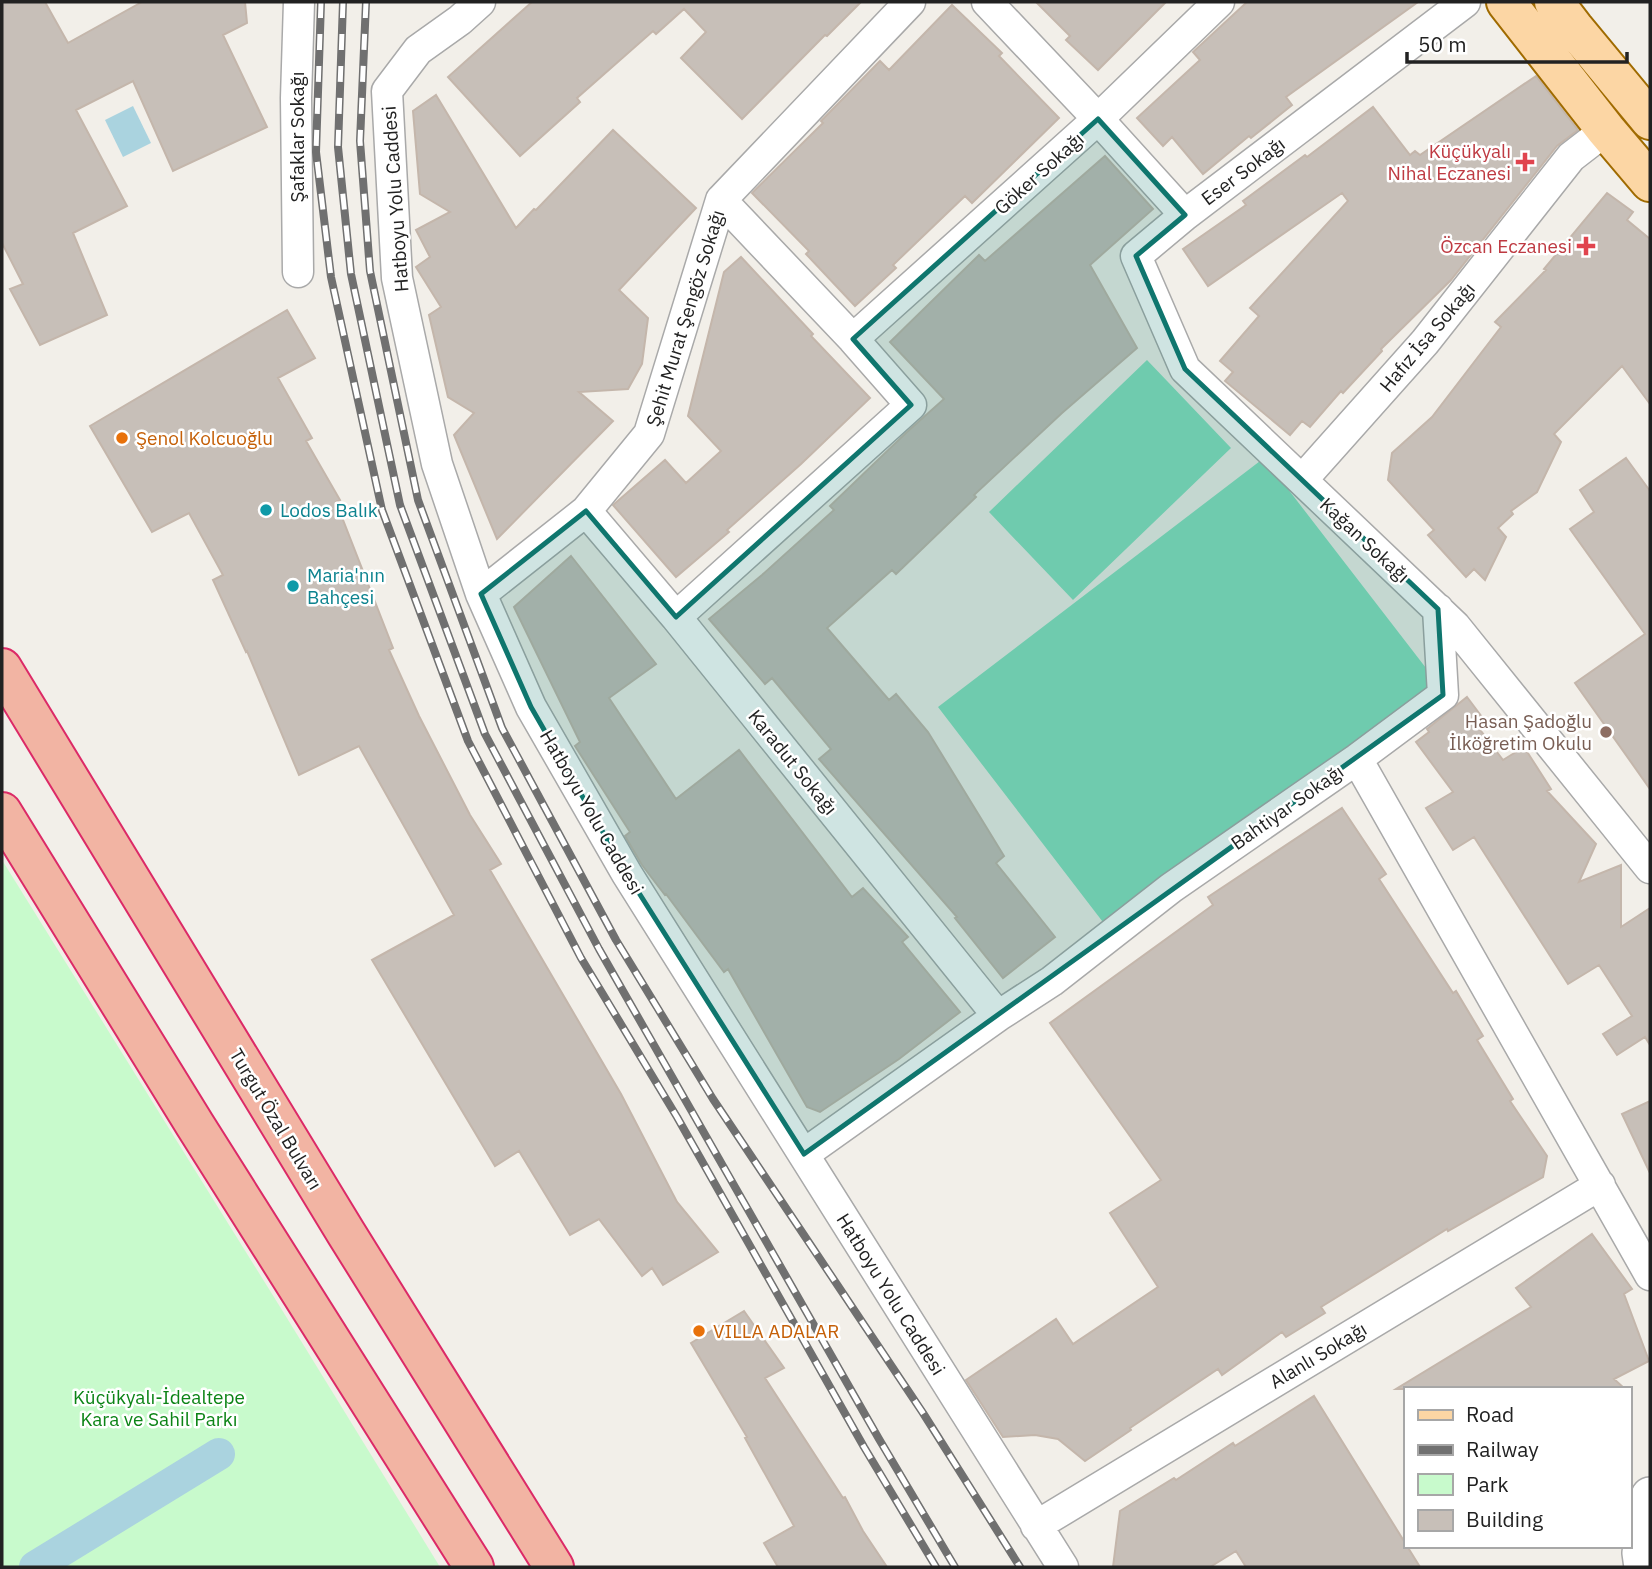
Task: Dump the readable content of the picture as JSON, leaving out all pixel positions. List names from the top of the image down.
{
  "streets": {
    "highway": ["Turgut Özal Bulvarı"],
    "street": [
      "Şafaklar Sokağı",
      "Eser Sokağı",
      "Göker Sokağı",
      "Hatboyu Yolu Caddesi",
      "Şehit Murat Şengöz Sokağı",
      "Hafız İsa Sokağı",
      "Kağan Sokağı",
      "Karadut Sokağı",
      "Bahtiyar Sokağı",
      "Alanlı Sokağı"
    ]
  },
  "crossings": [
    ["Eser Sokağı", "Göker Sokağı"],
    ["Eser Sokağı", "Kağan Sokağı"],
    ["Hatboyu Yolu Caddesi", "Şehit Murat Şengöz Sokağı"],
    ["Hatboyu Yolu Caddesi", "Bahtiyar Sokağı"],
    ["Hatboyu Yolu Caddesi", "Alanlı Sokağı"],
    ["Şehit Murat Şengöz Sokağı", "Karadut Sokağı"],
    ["Hafız İsa Sokağı", "Kağan Sokağı"],
    ["Karadut Sokağı", "Bahtiyar Sokağı"],
    ["Bahtiyar Sokağı", "Alanlı Sokağı"]
  ],
  "parks": ["Küçükyalı-İdealtepe Kara ve Sahil Parkı"],
  "places": {
    "health": ["Küçükyalı Nihal Eczanesi", "Özcan Eczanesi"],
    "other": [
      "Şenol Kolcuoğlu",
      "Lodos Balık",
      "Maria'nın Bahçesi",
      "Hasan Şadoğlu İlköğretim Okulu",
      "VILLA ADALAR"
    ]
  },
  "legend": [
    "Road",
    "Railway",
    "Park",
    "Building"
  ],
  "scale_bar": "50 m"
}
